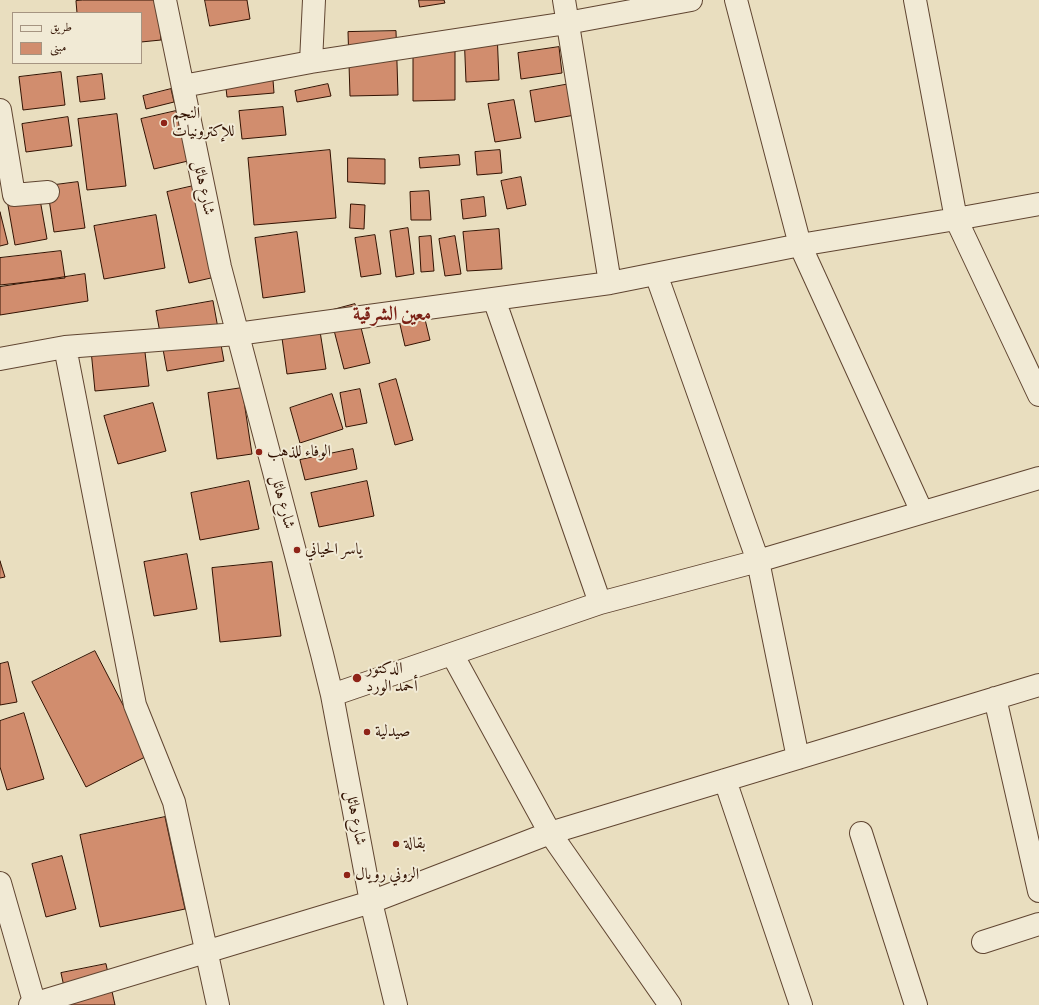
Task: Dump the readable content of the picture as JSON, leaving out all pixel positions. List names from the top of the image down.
{
  "streets": {
    "street": ["شارع هائل"]
  },
  "districts": ["معين الشرقية"],
  "places": [
    "النجم للإكترونيات",
    "الوفاء للذهب",
    "ياسر الحياني",
    "الدكتور أحمد الورد",
    "صيدلية",
    "بقالة",
    "الروني رويال"
  ],
  "legend": ["طريق", "مبنى"]
}
